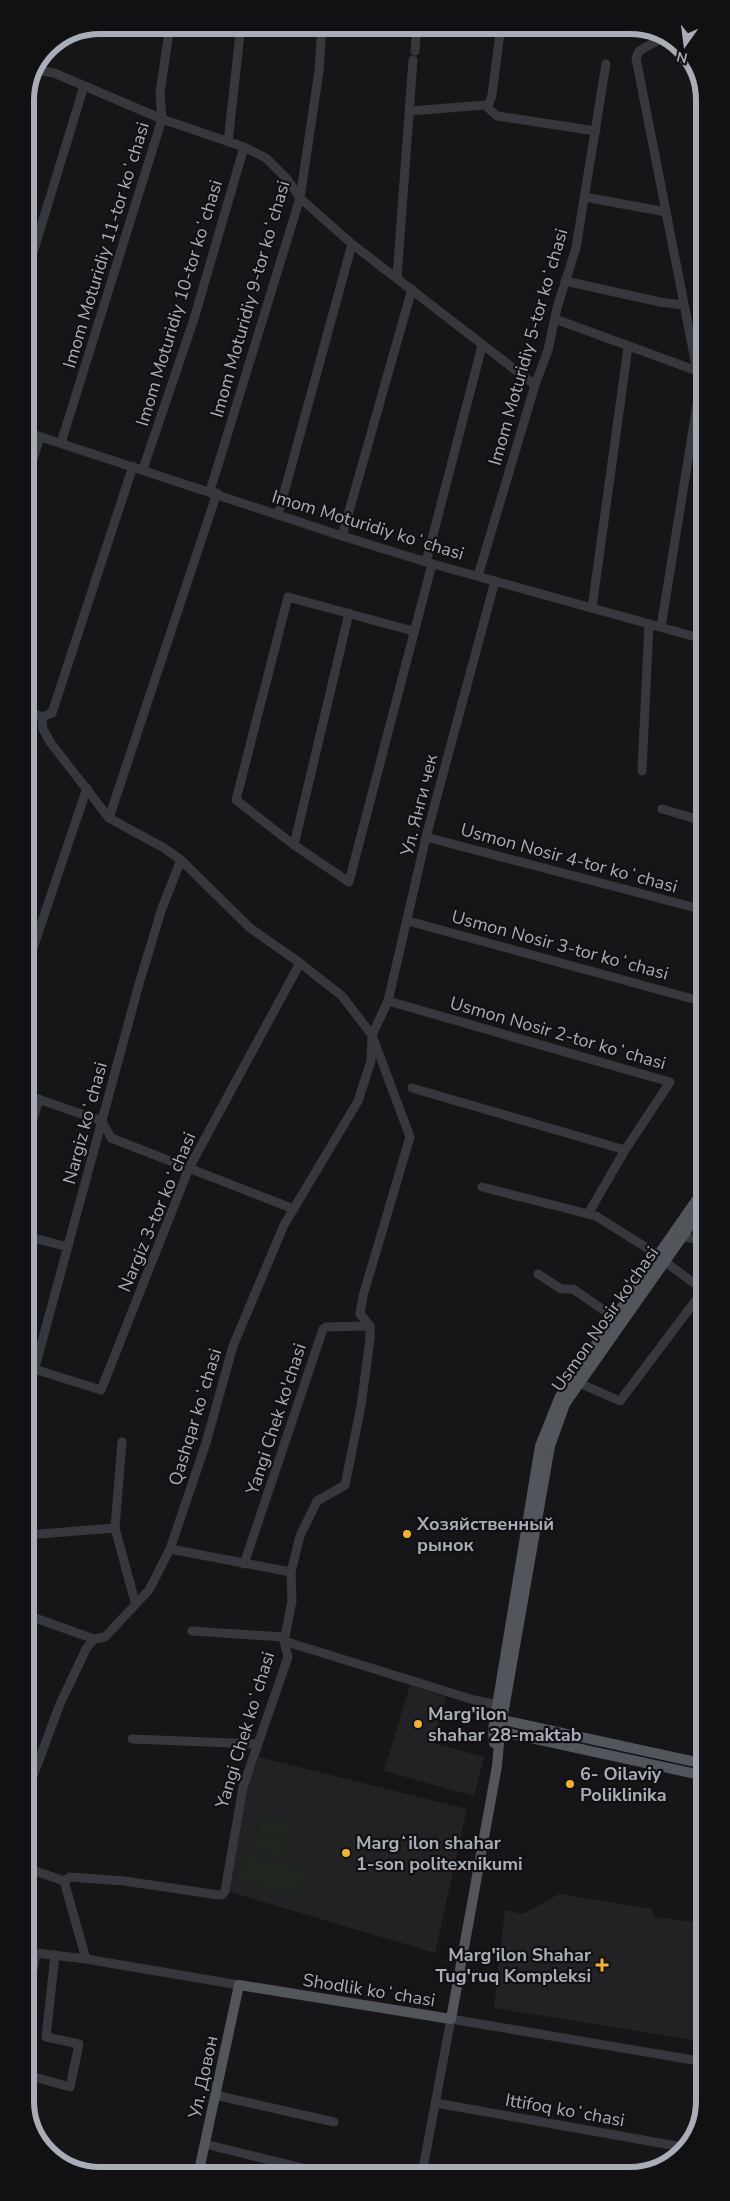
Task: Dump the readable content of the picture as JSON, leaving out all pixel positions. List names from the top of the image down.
{
  "streets": {
    "main road": ["Usmon Nosir ko‘chasi", "Shodlik koʻchasi", "Ул. Довон"],
    "street": [
      "Imom Moturidiy 11-tor koʻchasi",
      "Imom Moturidiy 9-tor koʻchasi",
      "Imom Moturidiy 10-tor koʻchasi",
      "Imom Moturidiy 5-tor koʻchasi",
      "Imom Moturidiy koʻchasi",
      "Ул. Янги чек",
      "Usmon Nosir 4-tor koʻchasi",
      "Usmon Nosir 3-tor koʻchasi",
      "Usmon Nosir 2-tor koʻchasi",
      "Nargiz koʻchasi",
      "Nargiz 3-tor koʻchasi",
      "Qashqar koʻchasi",
      "Yangi Chek ko'chasi",
      "Yangi Chek koʻchasi",
      "Ittifoq koʻchasi"
    ]
  },
  "crossings": [
    ["Imom Moturidiy 11-tor koʻchasi", "Imom Moturidiy koʻchasi"],
    ["Imom Moturidiy 9-tor koʻchasi", "Imom Moturidiy koʻchasi"],
    ["Imom Moturidiy 10-tor koʻchasi", "Imom Moturidiy koʻchasi"],
    ["Imom Moturidiy 5-tor koʻchasi", "Imom Moturidiy koʻchasi"],
    ["Imom Moturidiy koʻchasi", "Ул. Янги чек"],
    ["Ул. Янги чек", "Usmon Nosir 4-tor koʻchasi"],
    ["Ул. Янги чек", "Usmon Nosir 3-tor koʻchasi"],
    ["Ул. Янги чек", "Usmon Nosir 2-tor koʻchasi"],
    ["Ул. Янги чек", "Qashqar koʻchasi"],
    ["Ул. Янги чек", "Yangi Chek koʻchasi"],
    ["Nargiz koʻchasi", "Nargiz 3-tor koʻchasi"],
    ["Usmon Nosir ko‘chasi", "Shodlik koʻchasi"],
    ["Qashqar koʻchasi", "Yangi Chek koʻchasi"],
    ["Yangi Chek ko'chasi", "Yangi Chek koʻchasi"],
    ["Shodlik koʻchasi", "Ул. Довон"]
  ],
  "places": {
    "other": [
      "Хозяйственный рынок",
      "Marg'ilon shahar 28-maktab",
      "6- Oilaviy Poliklinika",
      "Margʻilon shahar 1-son politexnikumi"
    ],
    "health": ["Marg'ilon Shahar Tug'ruq Kompleksi"]
  },
  "north": "bottom"
}
